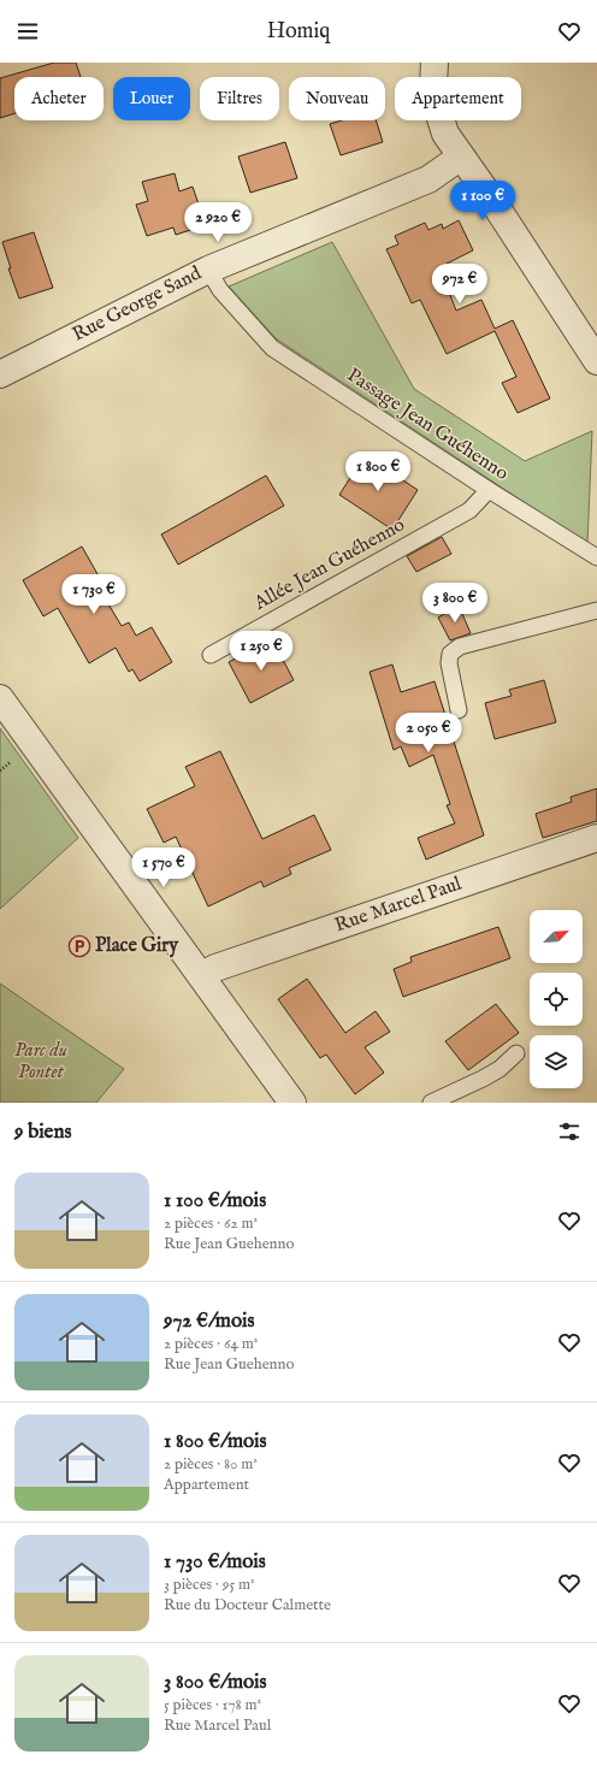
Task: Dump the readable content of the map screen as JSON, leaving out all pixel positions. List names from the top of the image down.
{
  "streets": {
    "street": ["Rue George Sand", "Rue Marcel Paul"],
    "lane": ["Passage Jean Guéhenno", "Allée Jean Guéhenno"]
  },
  "crossings": [
    ["Rue George Sand", "Passage Jean Guéhenno"],
    ["Passage Jean Guéhenno", "Allée Jean Guéhenno"]
  ],
  "parks": ["Parc du Pontet"],
  "places": {
    "parking": ["Place Giry"]
  },
  "north": "top right",
  "page": {
    "header": "Homiq",
    "chip": [
      "Acheter",
      "Louer",
      "Filtres",
      "Nouveau",
      "Appartement"
    ],
    "price": [
      "1 100 €",
      "2 920 €",
      "972 €",
      "1 800 €",
      "1 730 €",
      "3 800 €",
      "1 250 €",
      "2 050 €",
      "1 570 €"
    ],
    "heading": "9 biens",
    "list": [
      {
        "name": "1 100 €/mois",
        "note": "2 pièces · 62 m² · Rue Jean Guehenno"
      },
      {
        "name": "972 €/mois",
        "note": "2 pièces · 64 m² · Rue Jean Guehenno"
      },
      {
        "name": "1 800 €/mois",
        "note": "2 pièces · 80 m² · Appartement"
      },
      {
        "name": "1 730 €/mois",
        "note": "3 pièces · 95 m² · Rue du Docteur Calmette"
      },
      {
        "name": "3 800 €/mois",
        "note": "5 pièces · 178 m² · Rue Marcel Paul"
      }
    ]
  }
}
